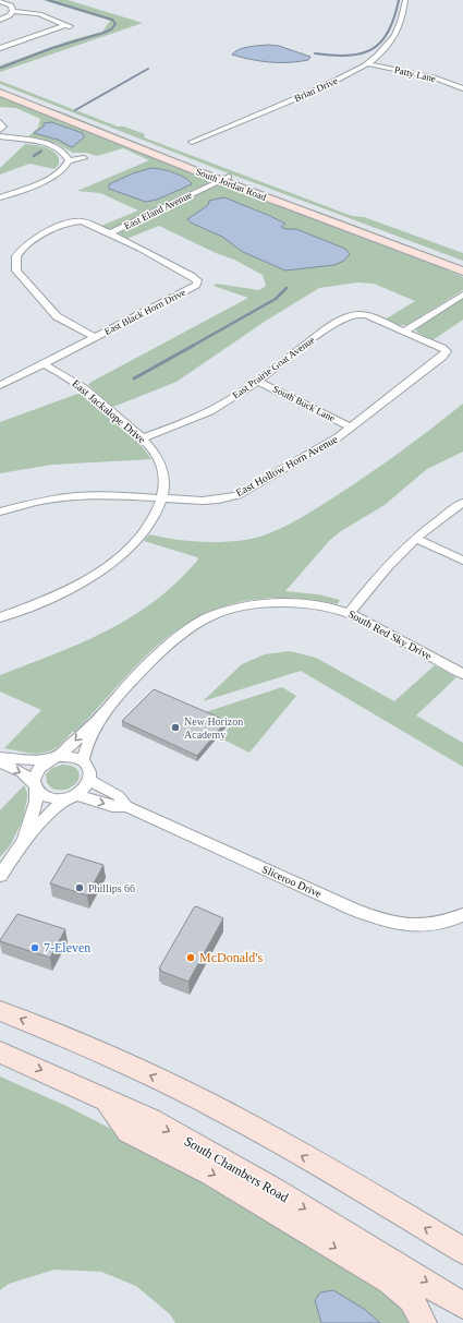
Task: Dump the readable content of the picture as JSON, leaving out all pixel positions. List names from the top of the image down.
{
  "streets": {
    "main road": ["South Jordan Road", "South Chambers Road"],
    "street": [
      "Patty Lane",
      "Brian Drive",
      "East Eland Avenue",
      "East Black Horn Drive",
      "East Prairie Goat Avenue",
      "South Buck Lane",
      "East Jackalope Drive",
      "East Hollow Horn Avenue",
      "South Red Sky Drive",
      "Sliceroo Drive"
    ]
  },
  "crossings": [
    ["Patty Lane", "Brian Drive"],
    ["South Jordan Road", "East Eland Avenue"],
    ["East Eland Avenue", "East Black Horn Drive"],
    ["East Black Horn Drive", "East Jackalope Drive"],
    ["East Prairie Goat Avenue", "South Buck Lane"],
    ["East Prairie Goat Avenue", "East Jackalope Drive"],
    ["East Prairie Goat Avenue", "East Hollow Horn Avenue"],
    ["South Buck Lane", "East Hollow Horn Avenue"],
    ["East Jackalope Drive", "East Hollow Horn Avenue"],
    ["South Red Sky Drive", "Sliceroo Drive"]
  ],
  "places": [
    "New Horizon Academy",
    "Phillips 66",
    "7-Eleven",
    "McDonald's"
  ]
}
